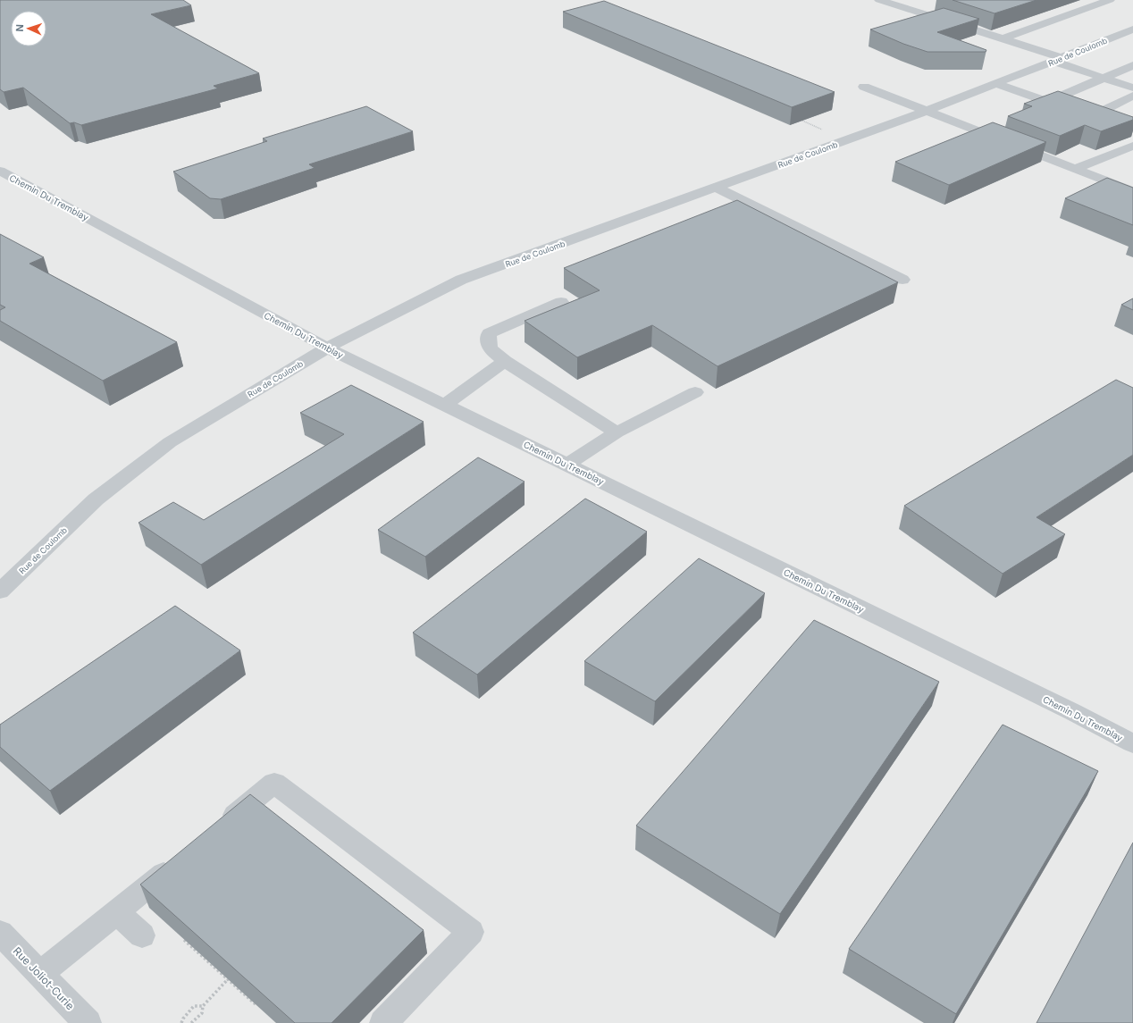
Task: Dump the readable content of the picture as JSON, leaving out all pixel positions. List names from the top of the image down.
{
  "streets": {
    "street": ["Rue de Coulomb", "Chemin Du Tremblay", "Rue Joliot-Curie"]
  },
  "crossings": [
    ["Rue de Coulomb", "Chemin Du Tremblay"]
  ],
  "north": "left"
}
